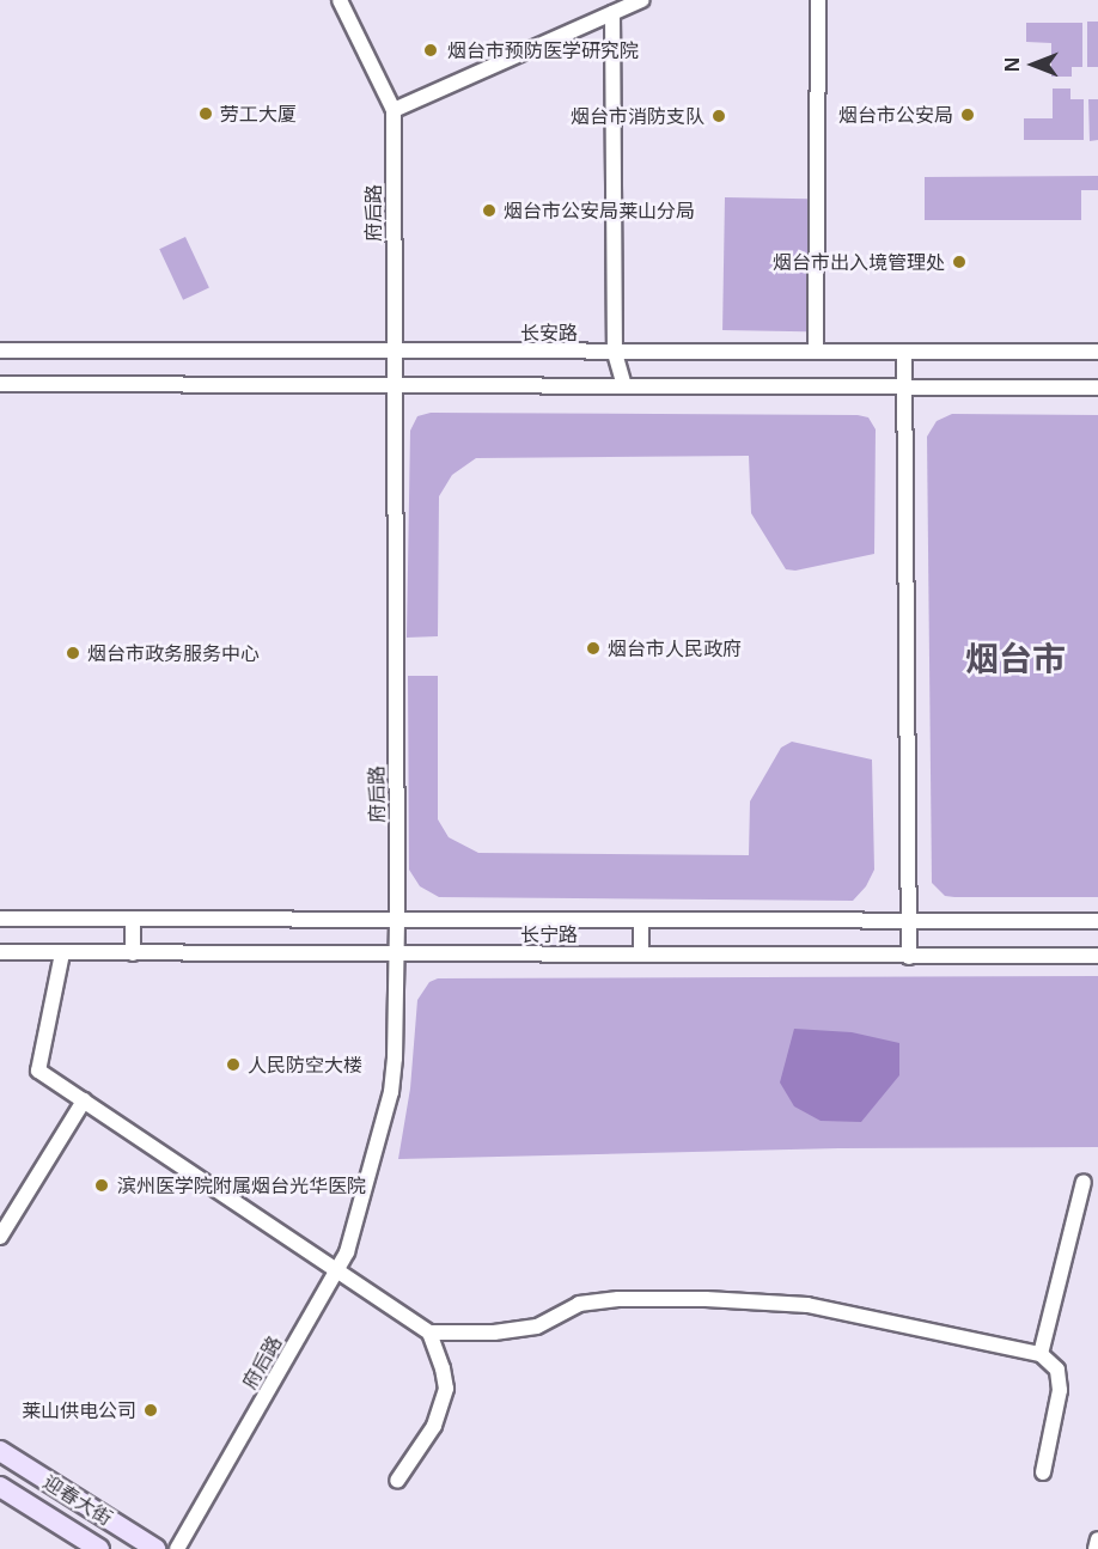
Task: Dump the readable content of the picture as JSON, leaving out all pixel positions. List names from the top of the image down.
{
  "streets": {
    "main road": ["迎春大街"],
    "street": ["府后路", "长安路", "长宁路"]
  },
  "crossings": [
    ["府后路", "长安路"],
    ["府后路", "长宁路"]
  ],
  "districts": ["烟台市"],
  "places": [
    "烟台市预防医学研究院",
    "劳工大厦",
    "烟台市公安局",
    "烟台市消防支队",
    "烟台市公安局莱山分局",
    "烟台市出入境管理处",
    "烟台市人民政府",
    "烟台市政务服务中心",
    "人民防空大楼",
    "滨州医学院附属烟台光华医院",
    "莱山供电公司"
  ],
  "north": "left"
}
